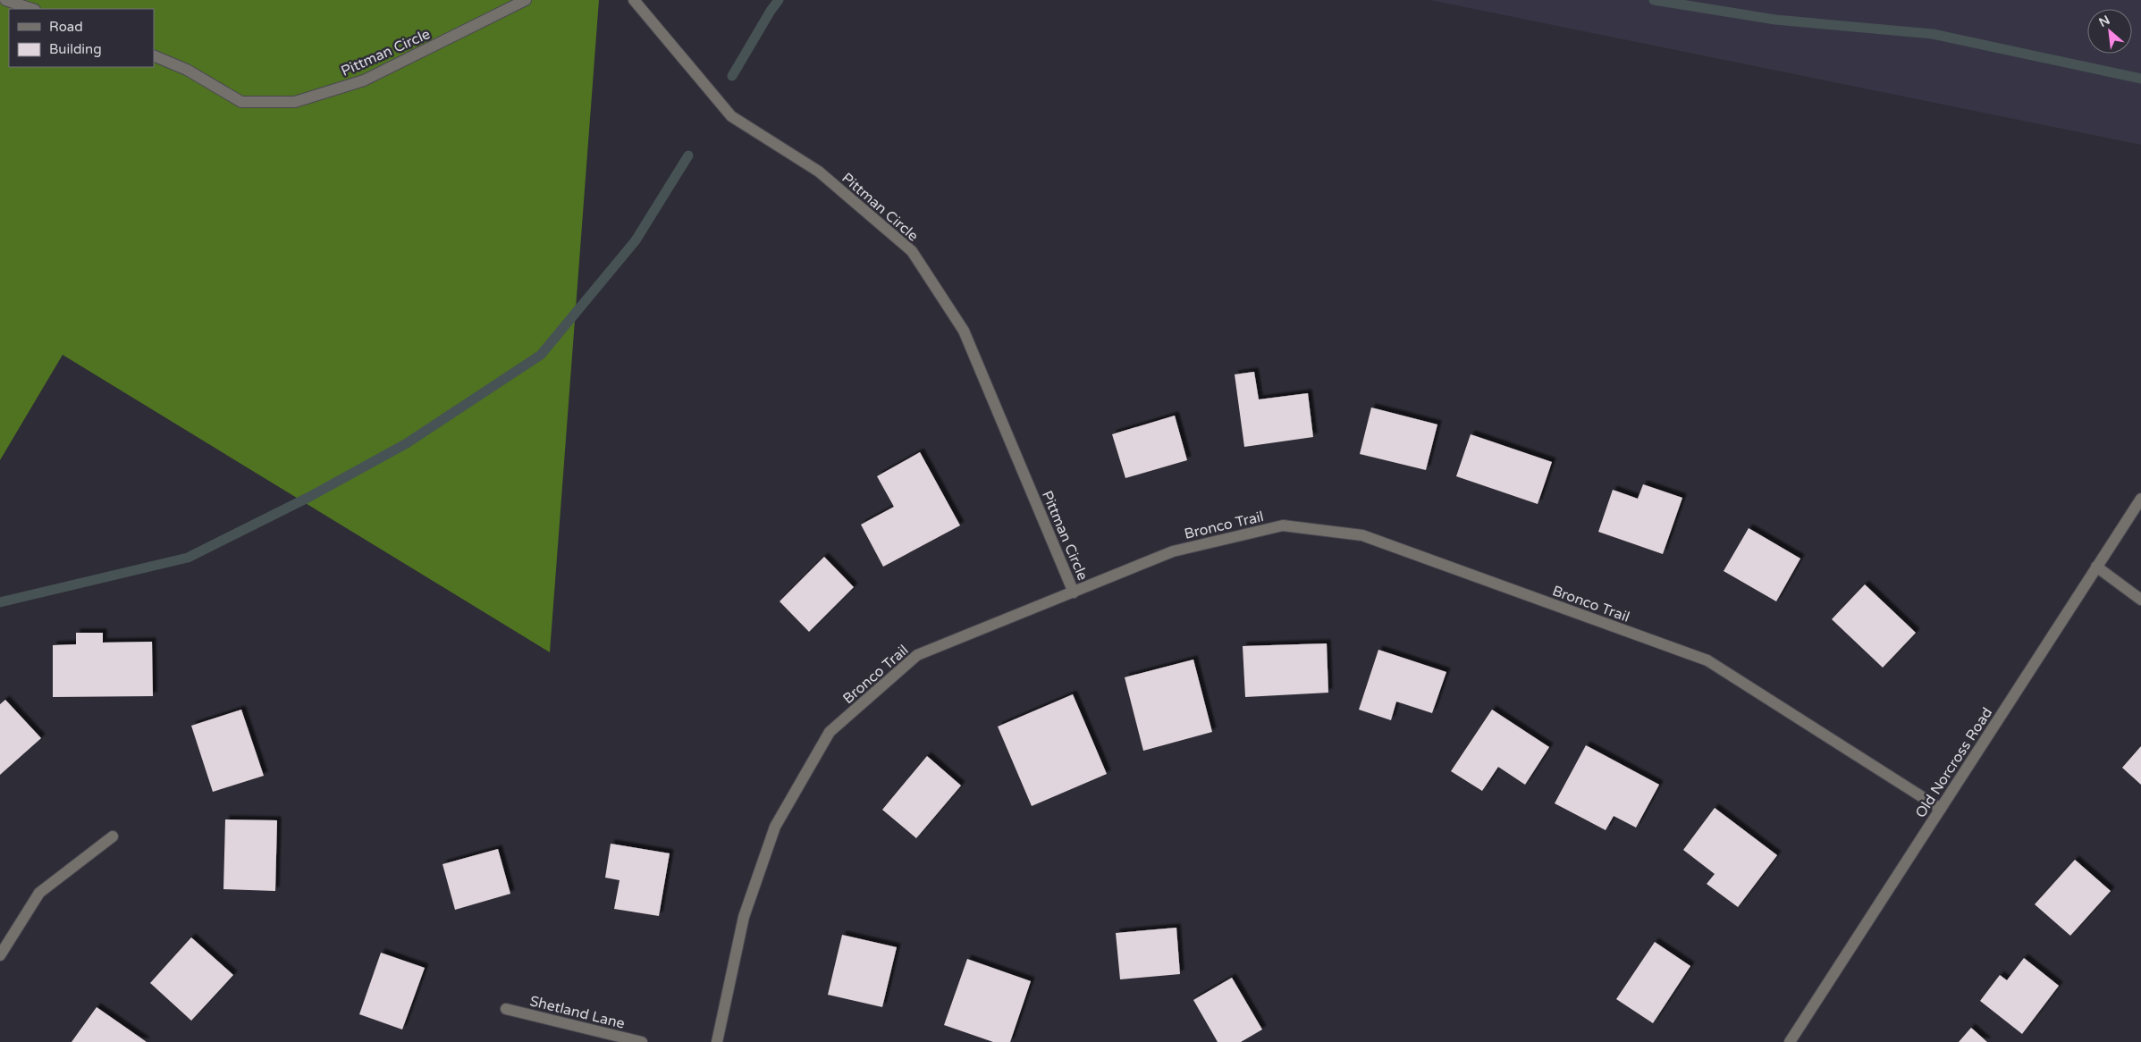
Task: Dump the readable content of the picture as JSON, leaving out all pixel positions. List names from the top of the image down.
{
  "streets": {
    "street": [
      "Pittman Circle",
      "Bronco Trail",
      "Old Norcross Road",
      "Shetland Lane"
    ]
  },
  "crossings": [
    ["Pittman Circle", "Bronco Trail"],
    ["Bronco Trail", "Old Norcross Road"]
  ],
  "legend": ["Road", "Building"],
  "north": "top left"
}
